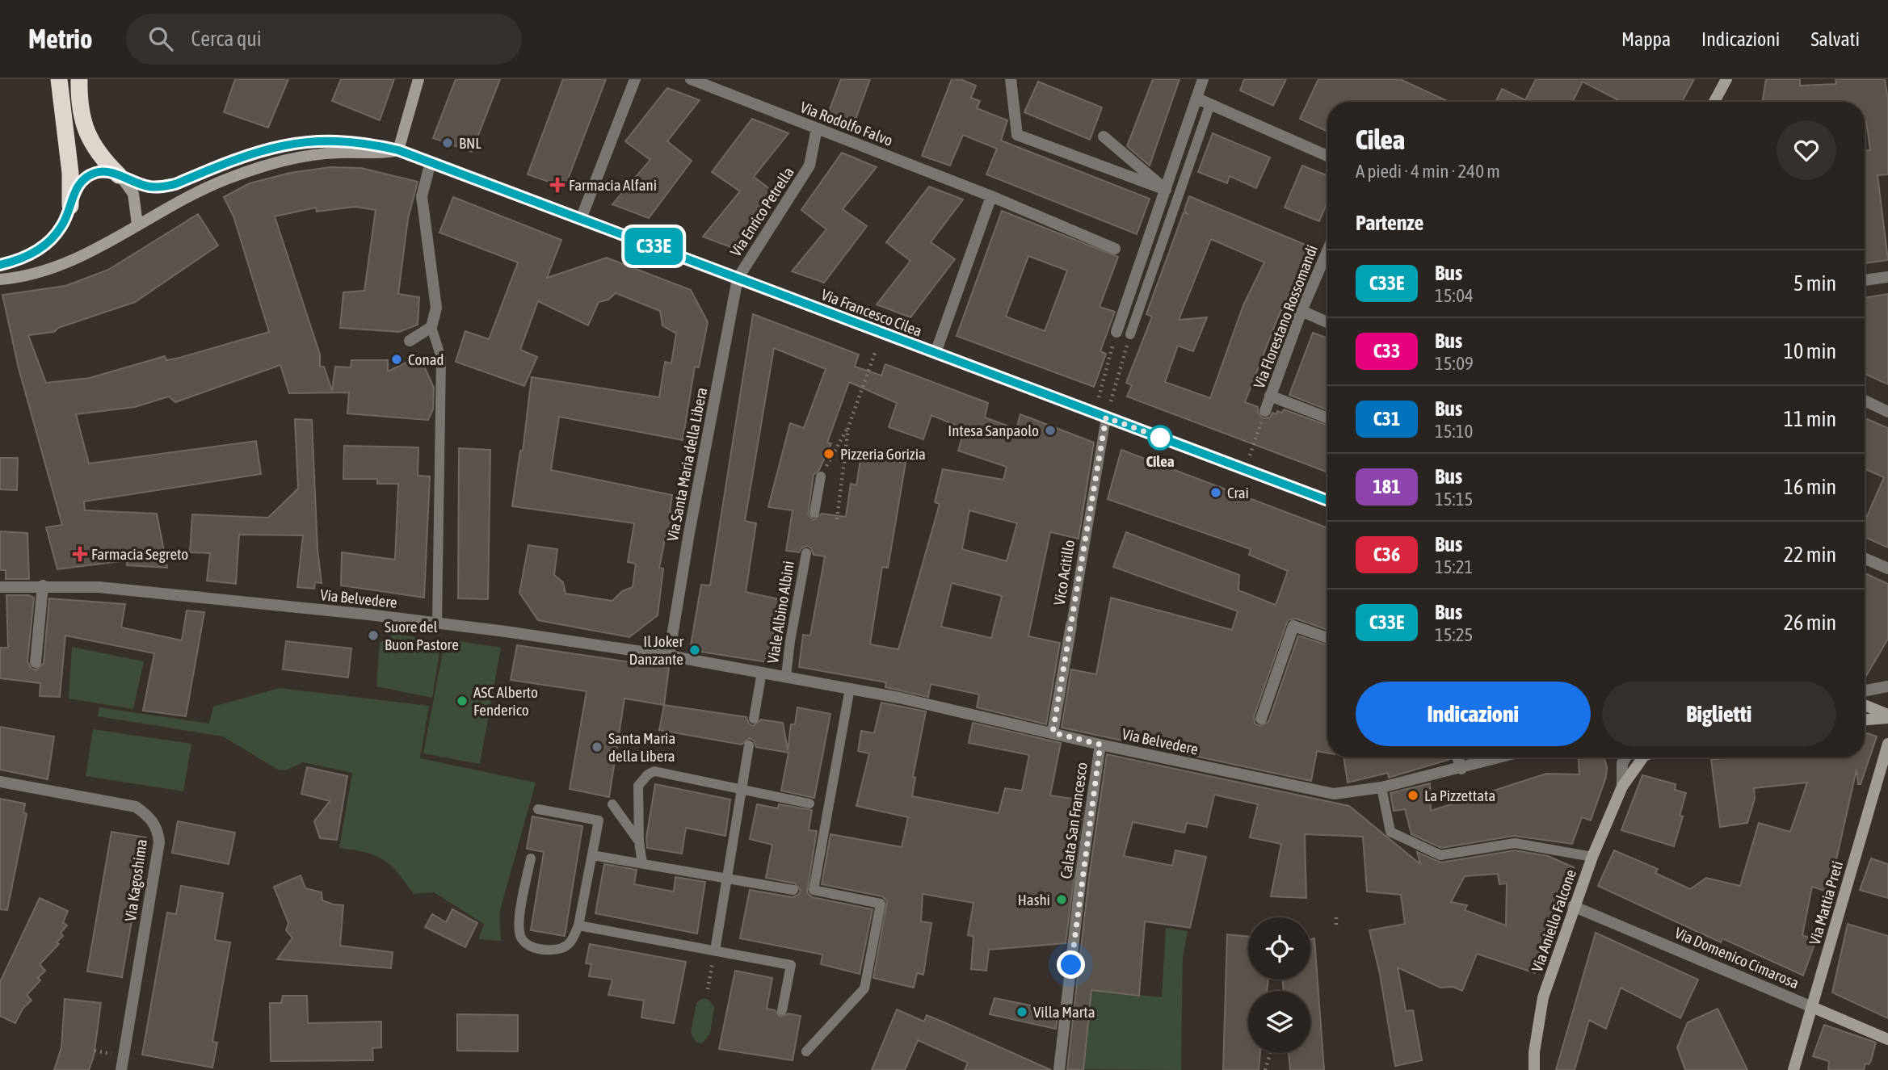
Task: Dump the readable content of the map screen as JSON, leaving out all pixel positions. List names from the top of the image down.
{
  "streets": {
    "main road": [
      "Via Francesco Cilea",
      "Via Mattia Preti",
      "Via Aniello Falcone",
      "Via Domenico Cimarosa"
    ],
    "street": [
      "Via Rodolfo Falvo",
      "Via Enrico Petrella",
      "Via Florestano Rossomandi",
      "Via Santa Maria della Libera",
      "Vico Acitillo",
      "Via Belvedere",
      "Calata San Francesco",
      "Via Kagoshima"
    ],
    "lane": ["Viale Albino Albini"]
  },
  "crossings": [
    ["Via Rodolfo Falvo", "Via Enrico Petrella"],
    ["Via Enrico Petrella", "Via Francesco Cilea"],
    ["Via Enrico Petrella", "Via Santa Maria della Libera"],
    ["Via Francesco Cilea", "Via Santa Maria della Libera"],
    ["Via Francesco Cilea", "Vico Acitillo"],
    ["Via Santa Maria della Libera", "Via Belvedere"],
    ["Vico Acitillo", "Via Belvedere"],
    ["Via Belvedere", "Viale Albino Albini"],
    ["Via Belvedere", "Calata San Francesco"],
    ["Via Mattia Preti", "Via Domenico Cimarosa"],
    ["Via Aniello Falcone", "Via Domenico Cimarosa"]
  ],
  "places": {
    "other": [
      "BNL",
      "Conad",
      "Intesa Sanpaolo",
      "Cilea",
      "Pizzeria Gorizia",
      "Crai",
      "Suore del Buon Pastore",
      "Il Joker Danzante",
      "ASC Alberto Fenderico",
      "Santa Maria della Libera",
      "La Pizzettata",
      "Hashi",
      "Villa Marta"
    ],
    "health": ["Farmacia Alfani", "Farmacia Segreto"]
  },
  "lines": ["bus line C33E"],
  "page": {
    "header": "Metrio",
    "search": "Cerca qui",
    "nav": ["Mappa", "Indicazioni", "Salvati"],
    "on_map": "C33E",
    "heading": [
      ["Cilea", "A piedi · 4 min · 240 m"],
      "Partenze"
    ],
    "list": [
      {
        "mark": "C33E",
        "name": "Bus",
        "note": "15:04",
        "value": "5 min"
      },
      {
        "mark": "C33",
        "name": "Bus",
        "note": "15:09",
        "value": "10 min"
      },
      {
        "mark": "C31",
        "name": "Bus",
        "note": "15:10",
        "value": "11 min"
      },
      {
        "mark": "181",
        "name": "Bus",
        "note": "15:15",
        "value": "16 min"
      },
      {
        "mark": "C36",
        "name": "Bus",
        "note": "15:21",
        "value": "22 min"
      },
      {
        "mark": "C33E",
        "name": "Bus",
        "note": "15:25",
        "value": "26 min"
      }
    ],
    "buttons": ["Indicazioni", "Biglietti"]
  }
}
